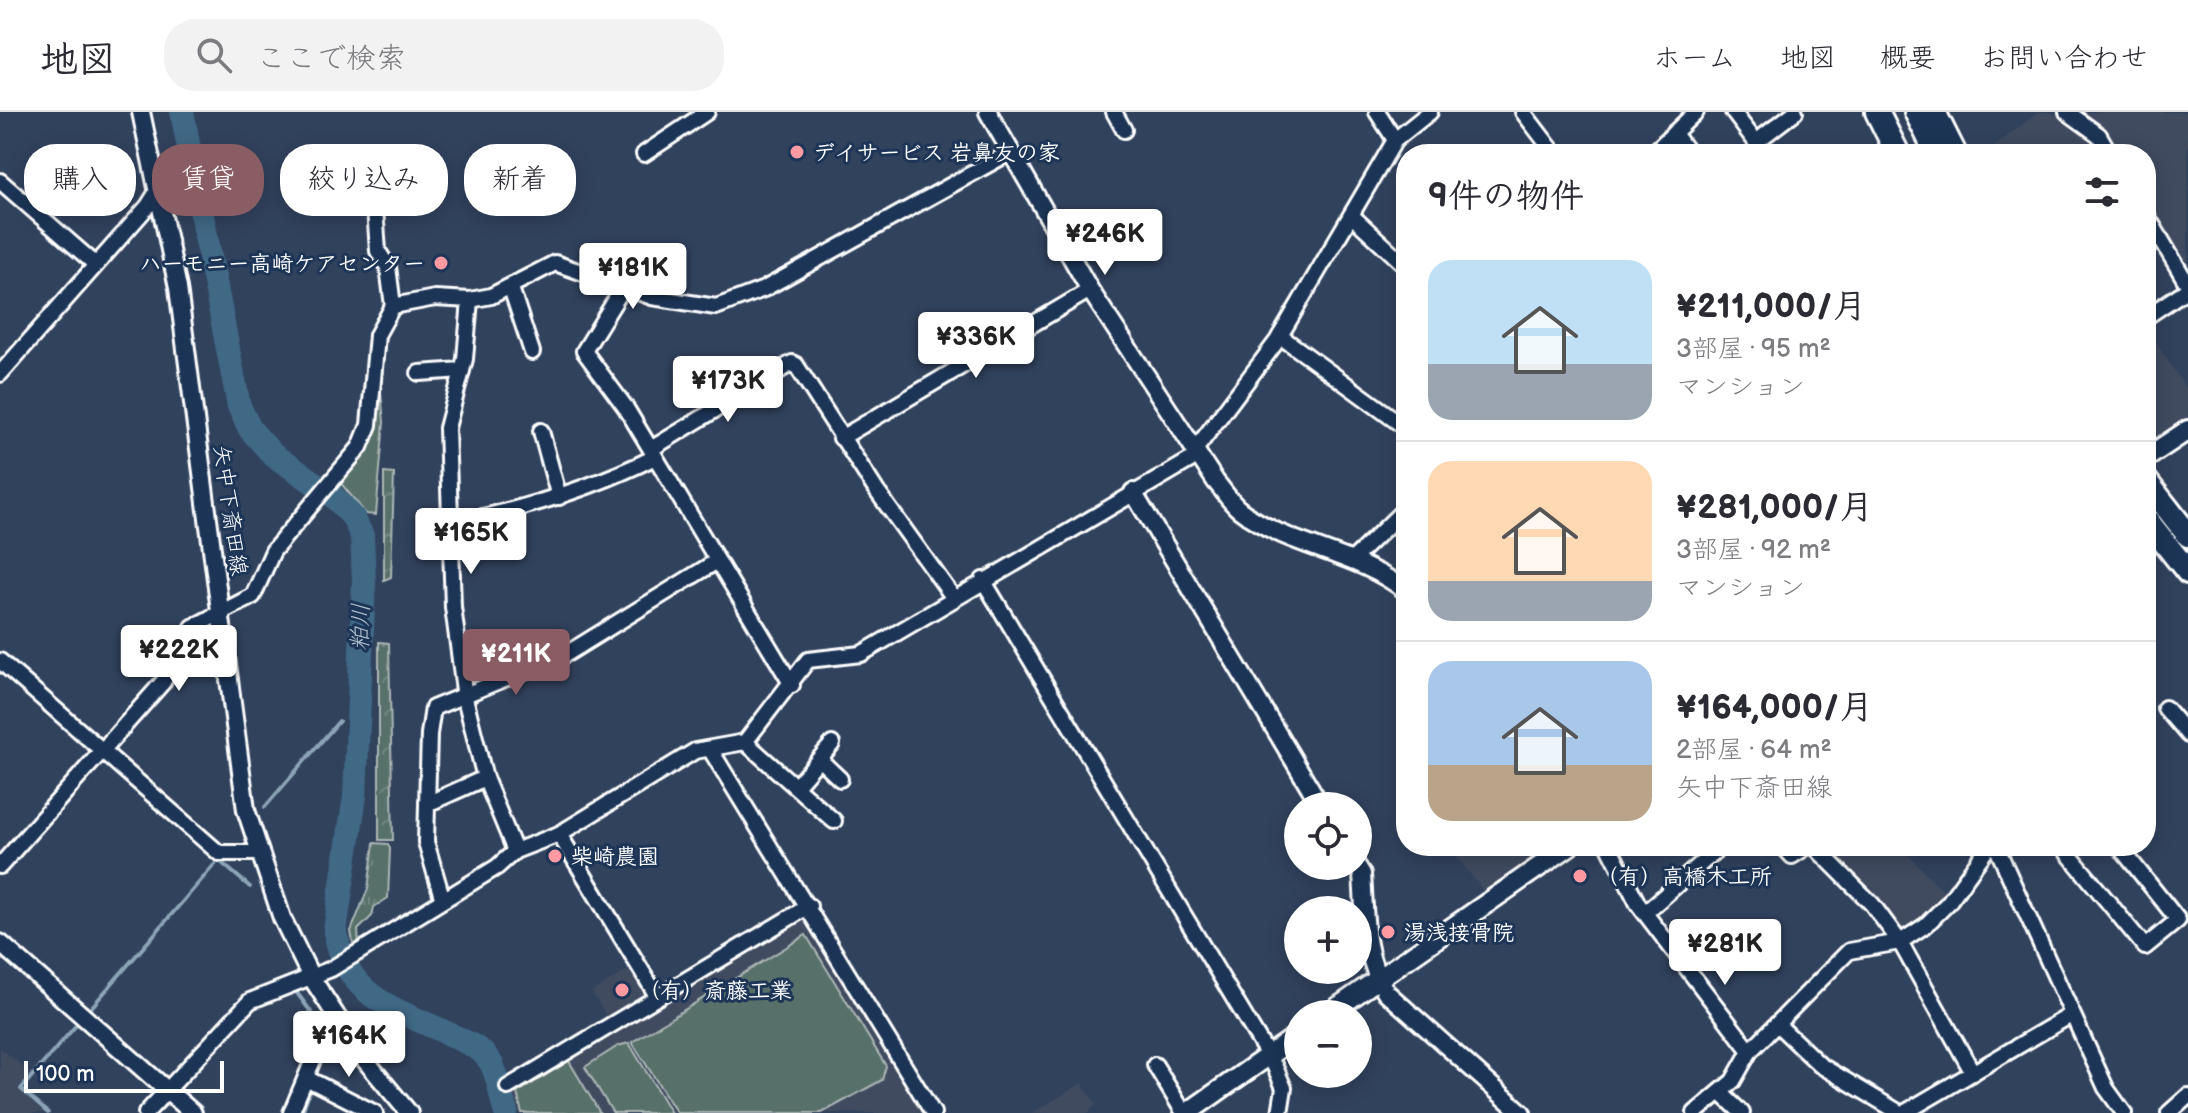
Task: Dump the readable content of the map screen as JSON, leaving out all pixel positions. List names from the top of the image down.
{
  "streets": {
    "street": ["矢中下斎田線"]
  },
  "water": ["粕川"],
  "places": [
    "デイサービス 岩鼻友の家",
    "ハーモニー高崎ケアセンター",
    "柴崎農園",
    "（有）高橋木工所",
    "湯浅接骨院",
    "（有）斎藤工業"
  ],
  "scale_bar": "100 m",
  "page": {
    "header": "地図",
    "search": "ここで検索",
    "nav": [
      "ホーム",
      "地図",
      "概要",
      "お問い合わせ"
    ],
    "chip": [
      "購入",
      "賃貸",
      "絞り込み",
      "新着"
    ],
    "heading": "9件の物件",
    "price": [
      "¥246K",
      "¥181K",
      "¥336K",
      "¥173K",
      "¥165K",
      "¥222K",
      "¥211K",
      "¥281K",
      "¥164K"
    ],
    "list": [
      {
        "name": "¥211,000/月",
        "note": "3部屋 · 95 m² · マンション"
      },
      {
        "name": "¥281,000/月",
        "note": "3部屋 · 92 m² · マンション"
      },
      {
        "name": "¥164,000/月",
        "note": "2部屋 · 64 m² · 矢中下斎田線"
      }
    ],
    "map_buttons": ["+", "−"],
    "scale": "100 m"
  }
}
